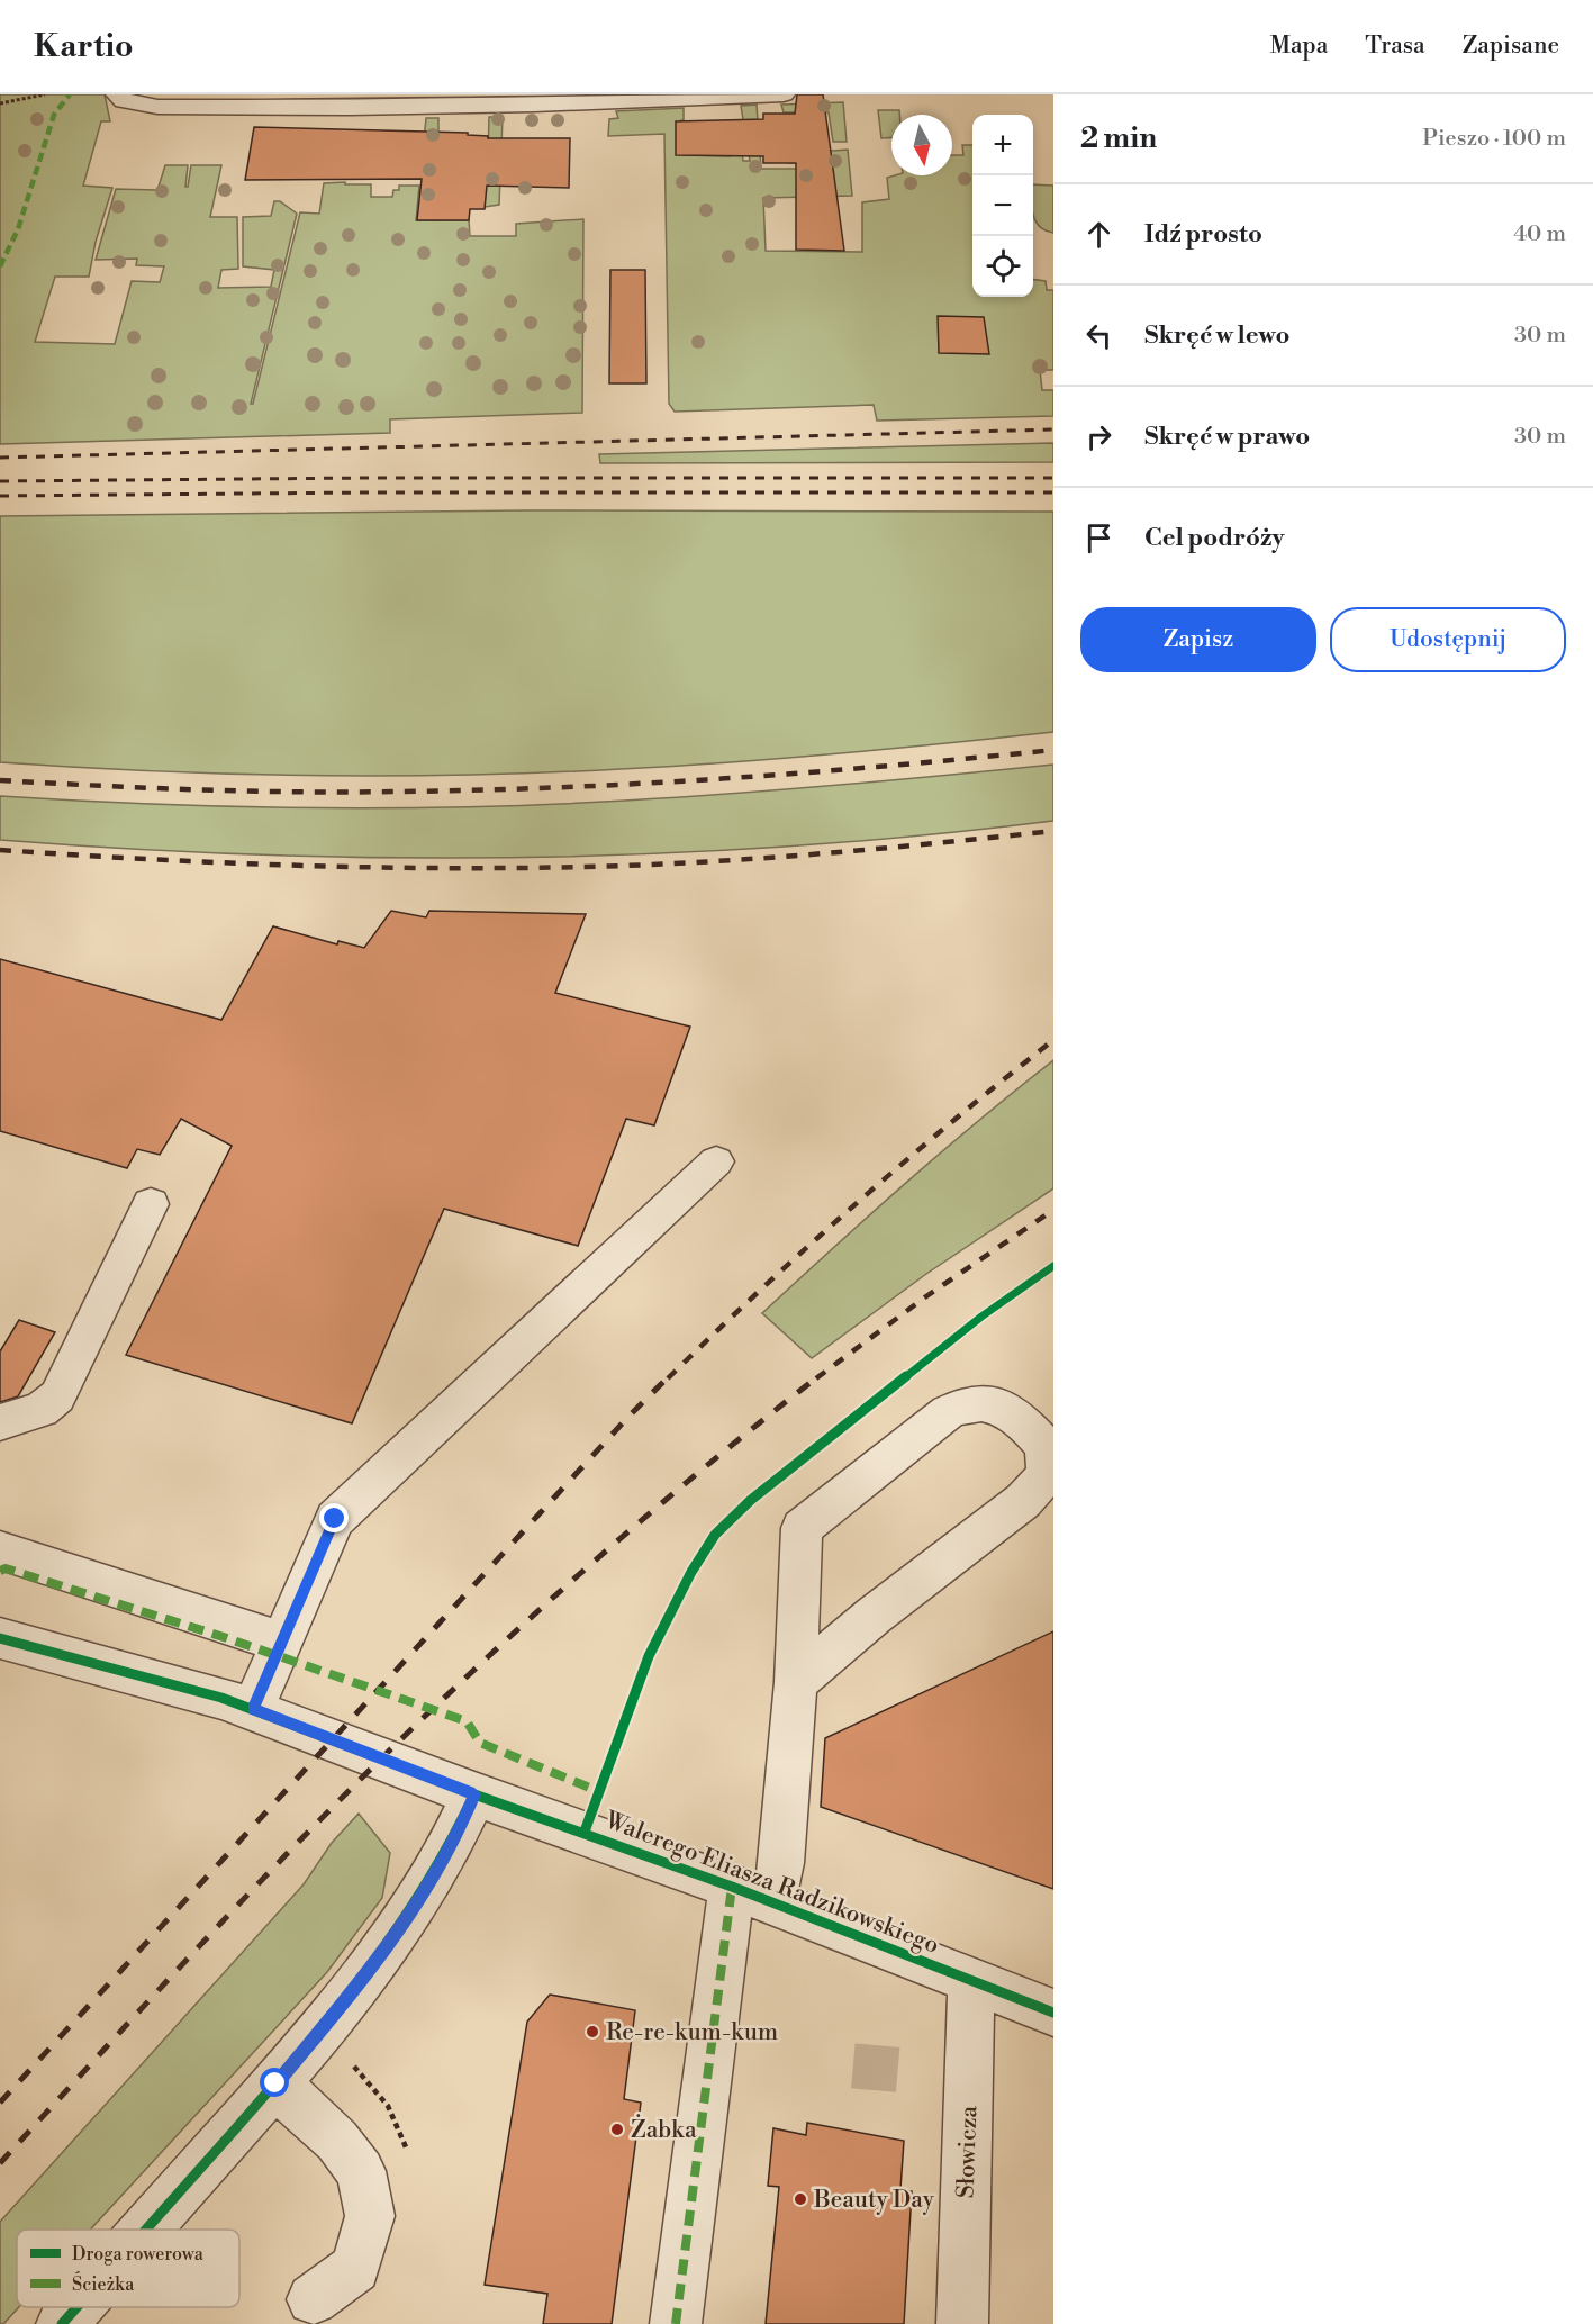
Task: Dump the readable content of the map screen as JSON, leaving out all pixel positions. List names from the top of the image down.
{
  "streets": {
    "street": ["Walerego Eliasza Radzikowskiego", "Słowicza"]
  },
  "crossings": [
    ["Walerego Eliasza Radzikowskiego", "Słowicza"]
  ],
  "places": ["Re-re-kum-kum", "Żabka", "Beauty Day"],
  "legend": ["Droga rowerowa", "Ścieżka"],
  "north": "bottom",
  "page": {
    "header": "Kartio",
    "nav": ["Mapa", "Trasa", "Zapisane"],
    "heading": ["2 min", "Pieszo · 100 m"],
    "map_buttons": ["+", "−"],
    "list": [
      ["Idź prosto", "40 m"],
      ["Skręć w lewo", "30 m"],
      ["Skręć w prawo", "30 m"],
      "Cel podróży"
    ],
    "buttons": ["Zapisz", "Udostępnij"]
  }
}
